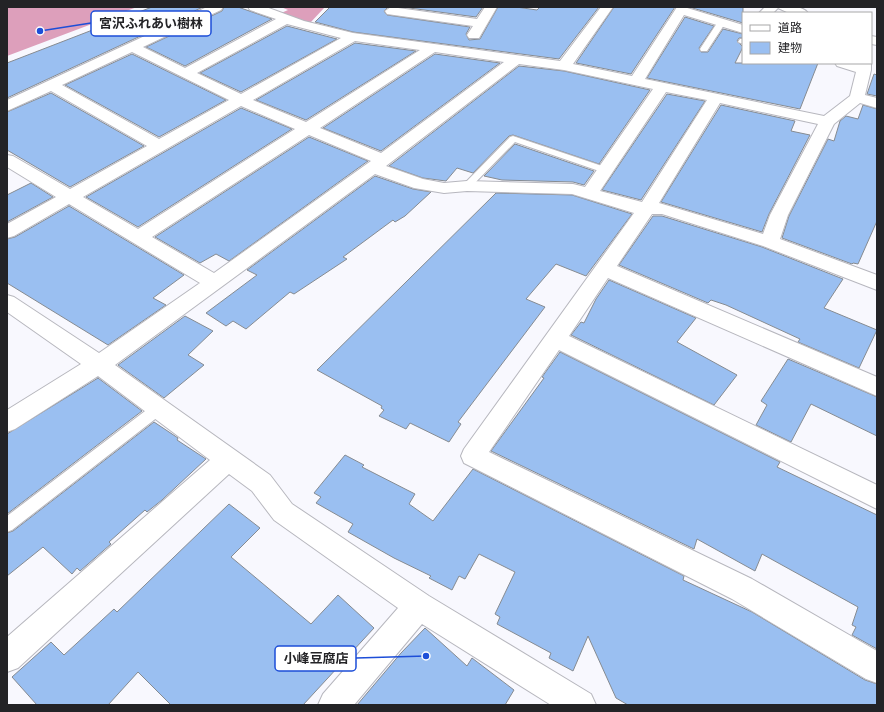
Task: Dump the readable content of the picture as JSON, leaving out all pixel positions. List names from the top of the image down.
{
  "places": ["宮沢ふれあい樹林", "小峰豆腐店"],
  "legend": ["道路", "建物"]
}
